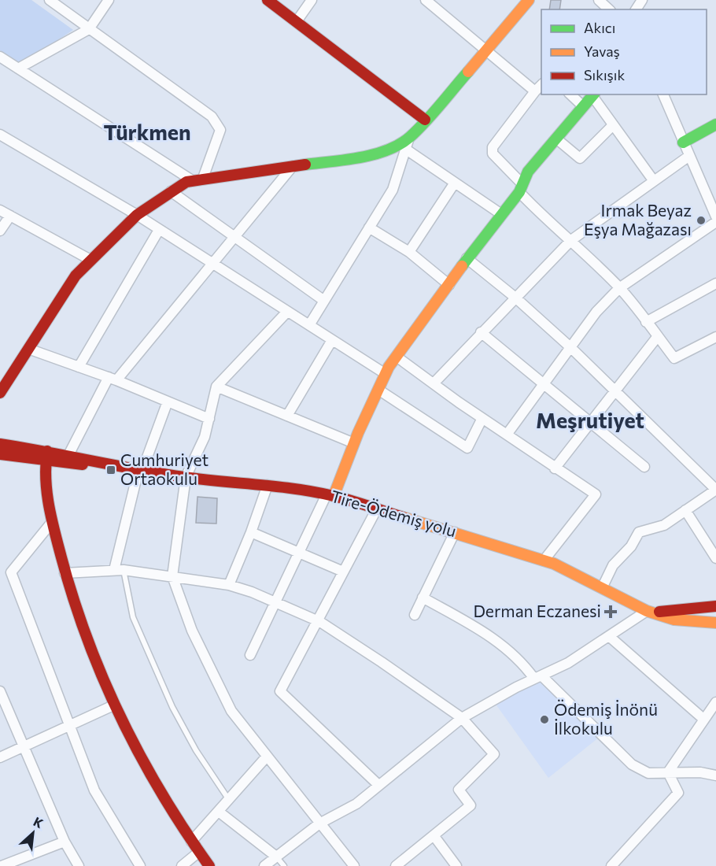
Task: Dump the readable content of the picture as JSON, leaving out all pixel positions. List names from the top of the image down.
{
  "streets": {
    "street": ["Tire-Ödemiş yolu"]
  },
  "districts": ["Türkmen", "Meşrutiyet"],
  "places": {
    "other": ["Irmak Beyaz Eşya Mağazası", "Ödemiş İnönü İlkokulu"],
    "transit": ["Cumhuriyet Ortaokulu"],
    "health": ["Derman Eczanesi"]
  },
  "legend": ["Akıcı", "Yavaş", "Sıkışık"],
  "north": "top right"
}
